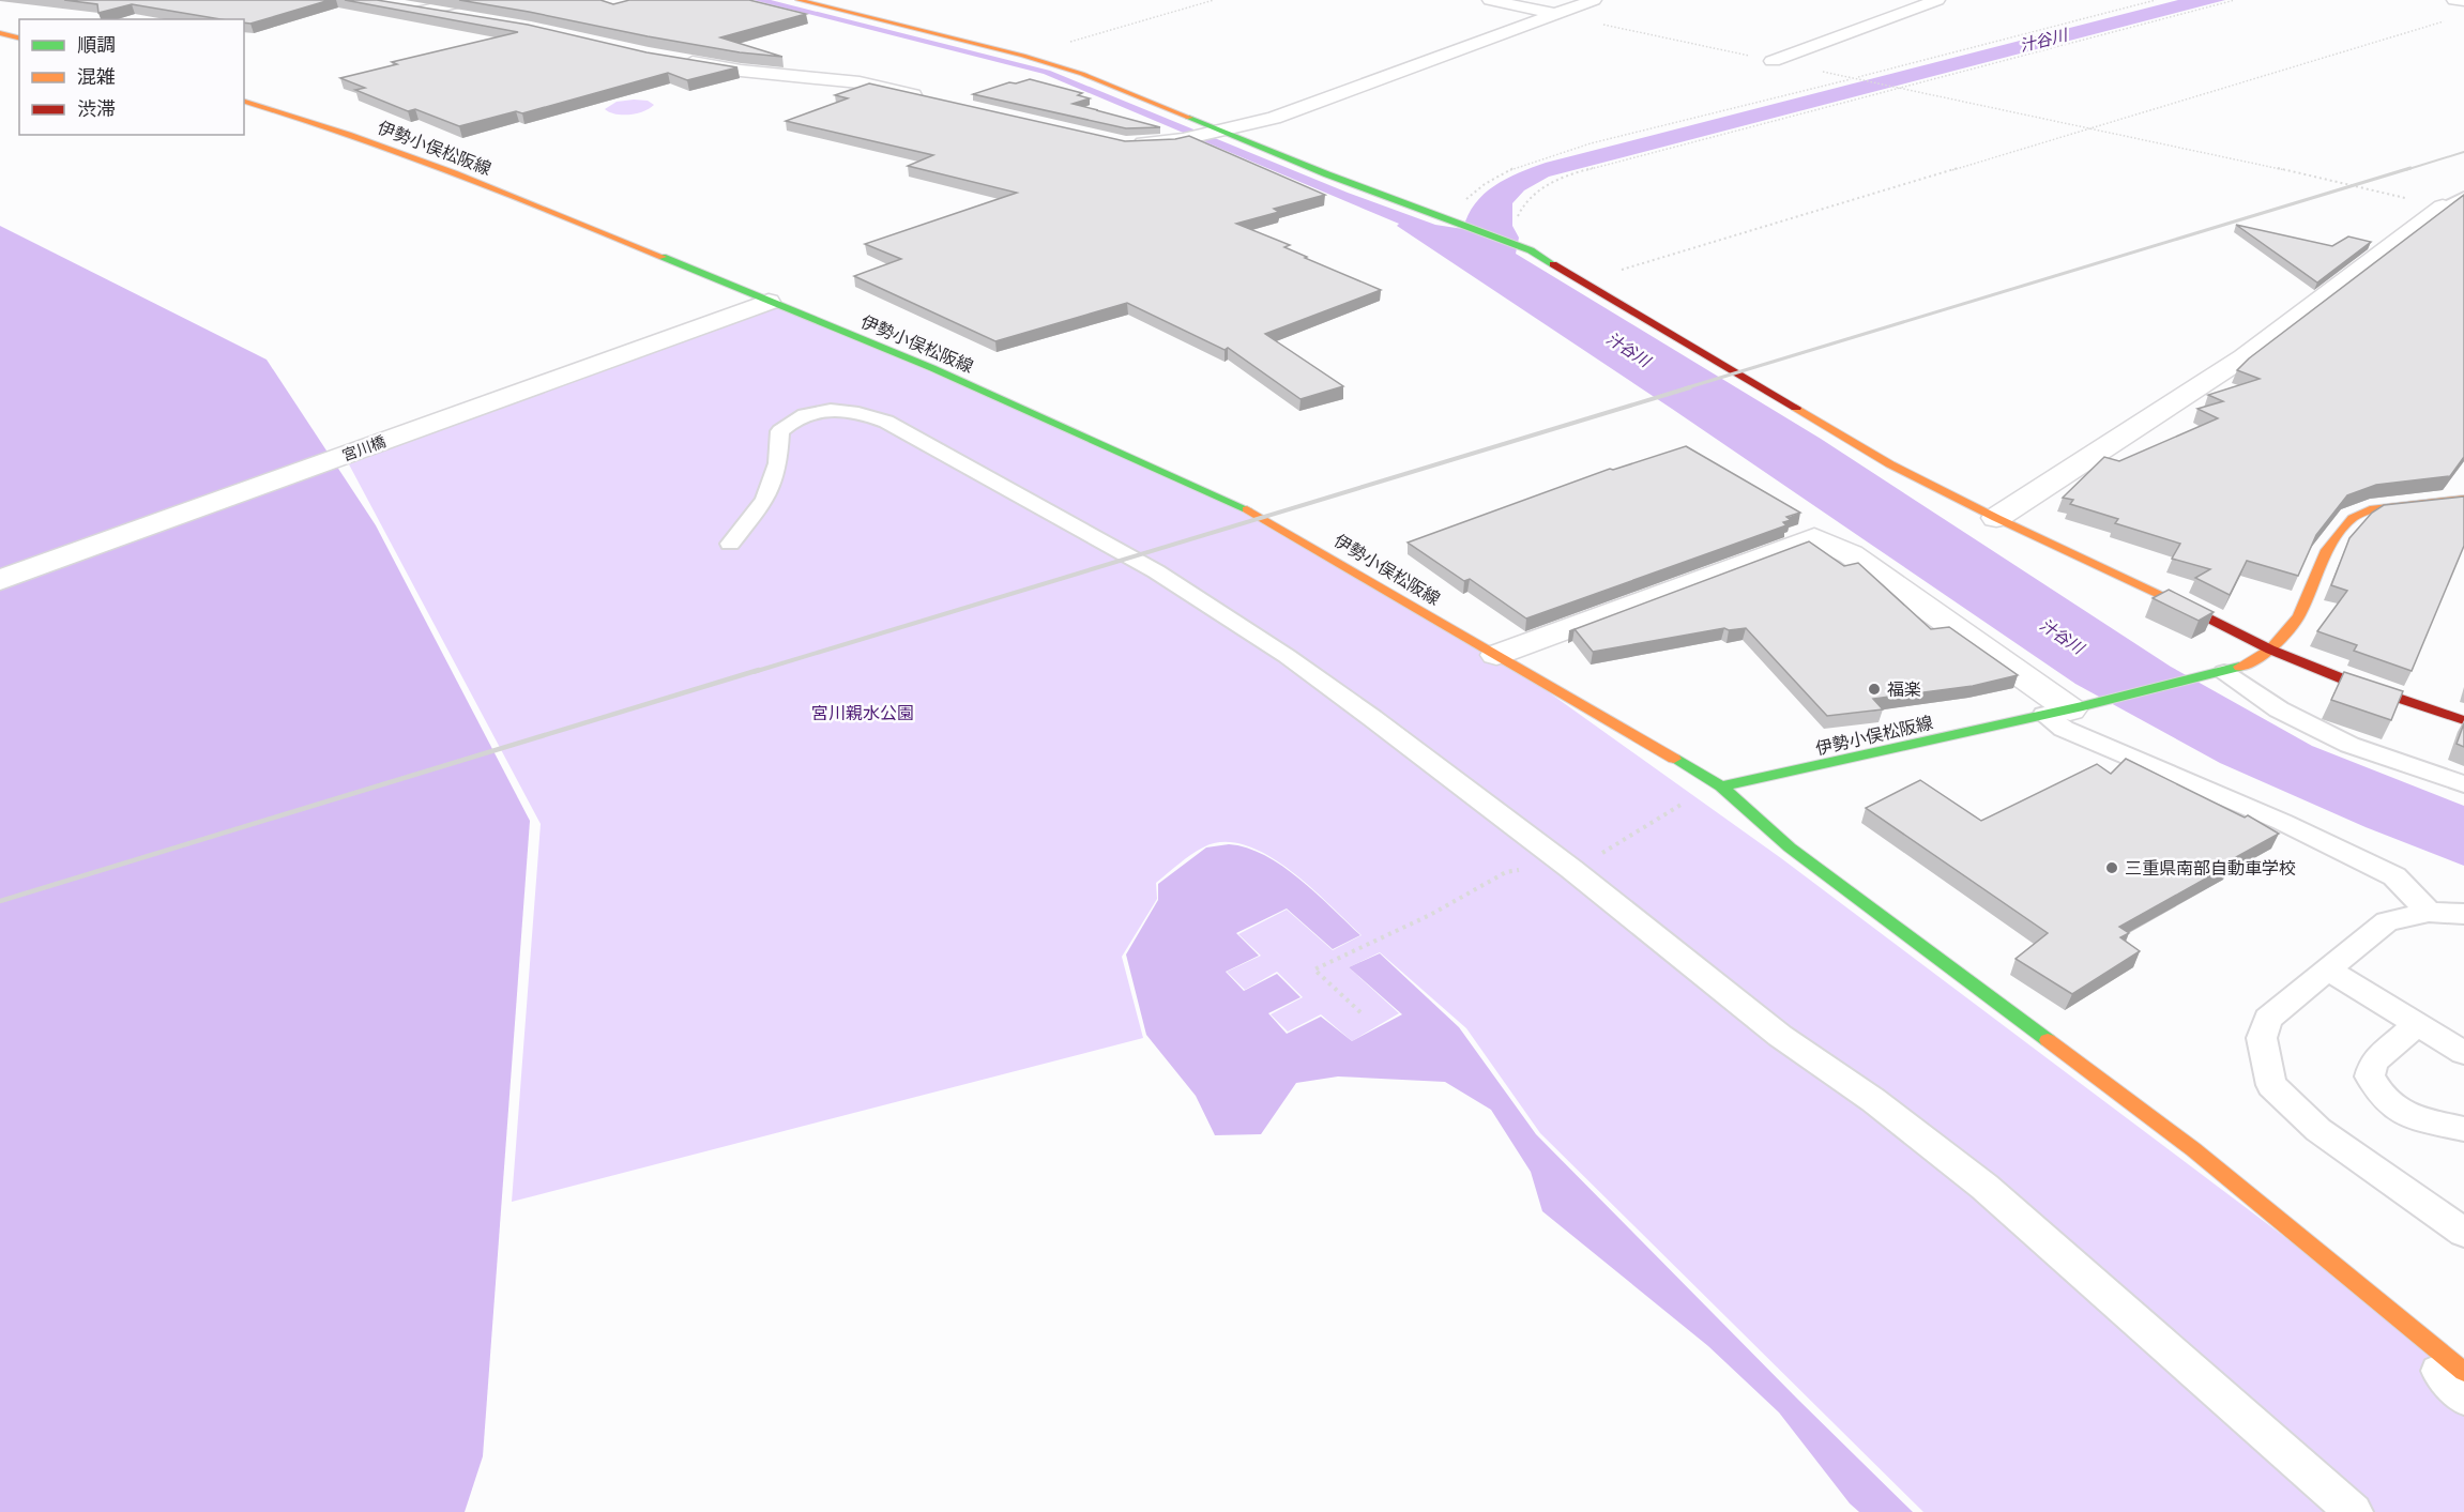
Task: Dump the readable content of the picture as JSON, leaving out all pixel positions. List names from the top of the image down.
{
  "streets": {
    "main road": ["伊勢小俣松阪線"],
    "street": ["宮川橋"]
  },
  "crossings": [
    ["伊勢小俣松阪線", "宮川橋"]
  ],
  "water": ["汁谷川"],
  "parks": ["宮川親水公園"],
  "places": ["福楽", "三重県南部自動車学校"],
  "legend": ["順調", "混雑", "渋滞"]
}
